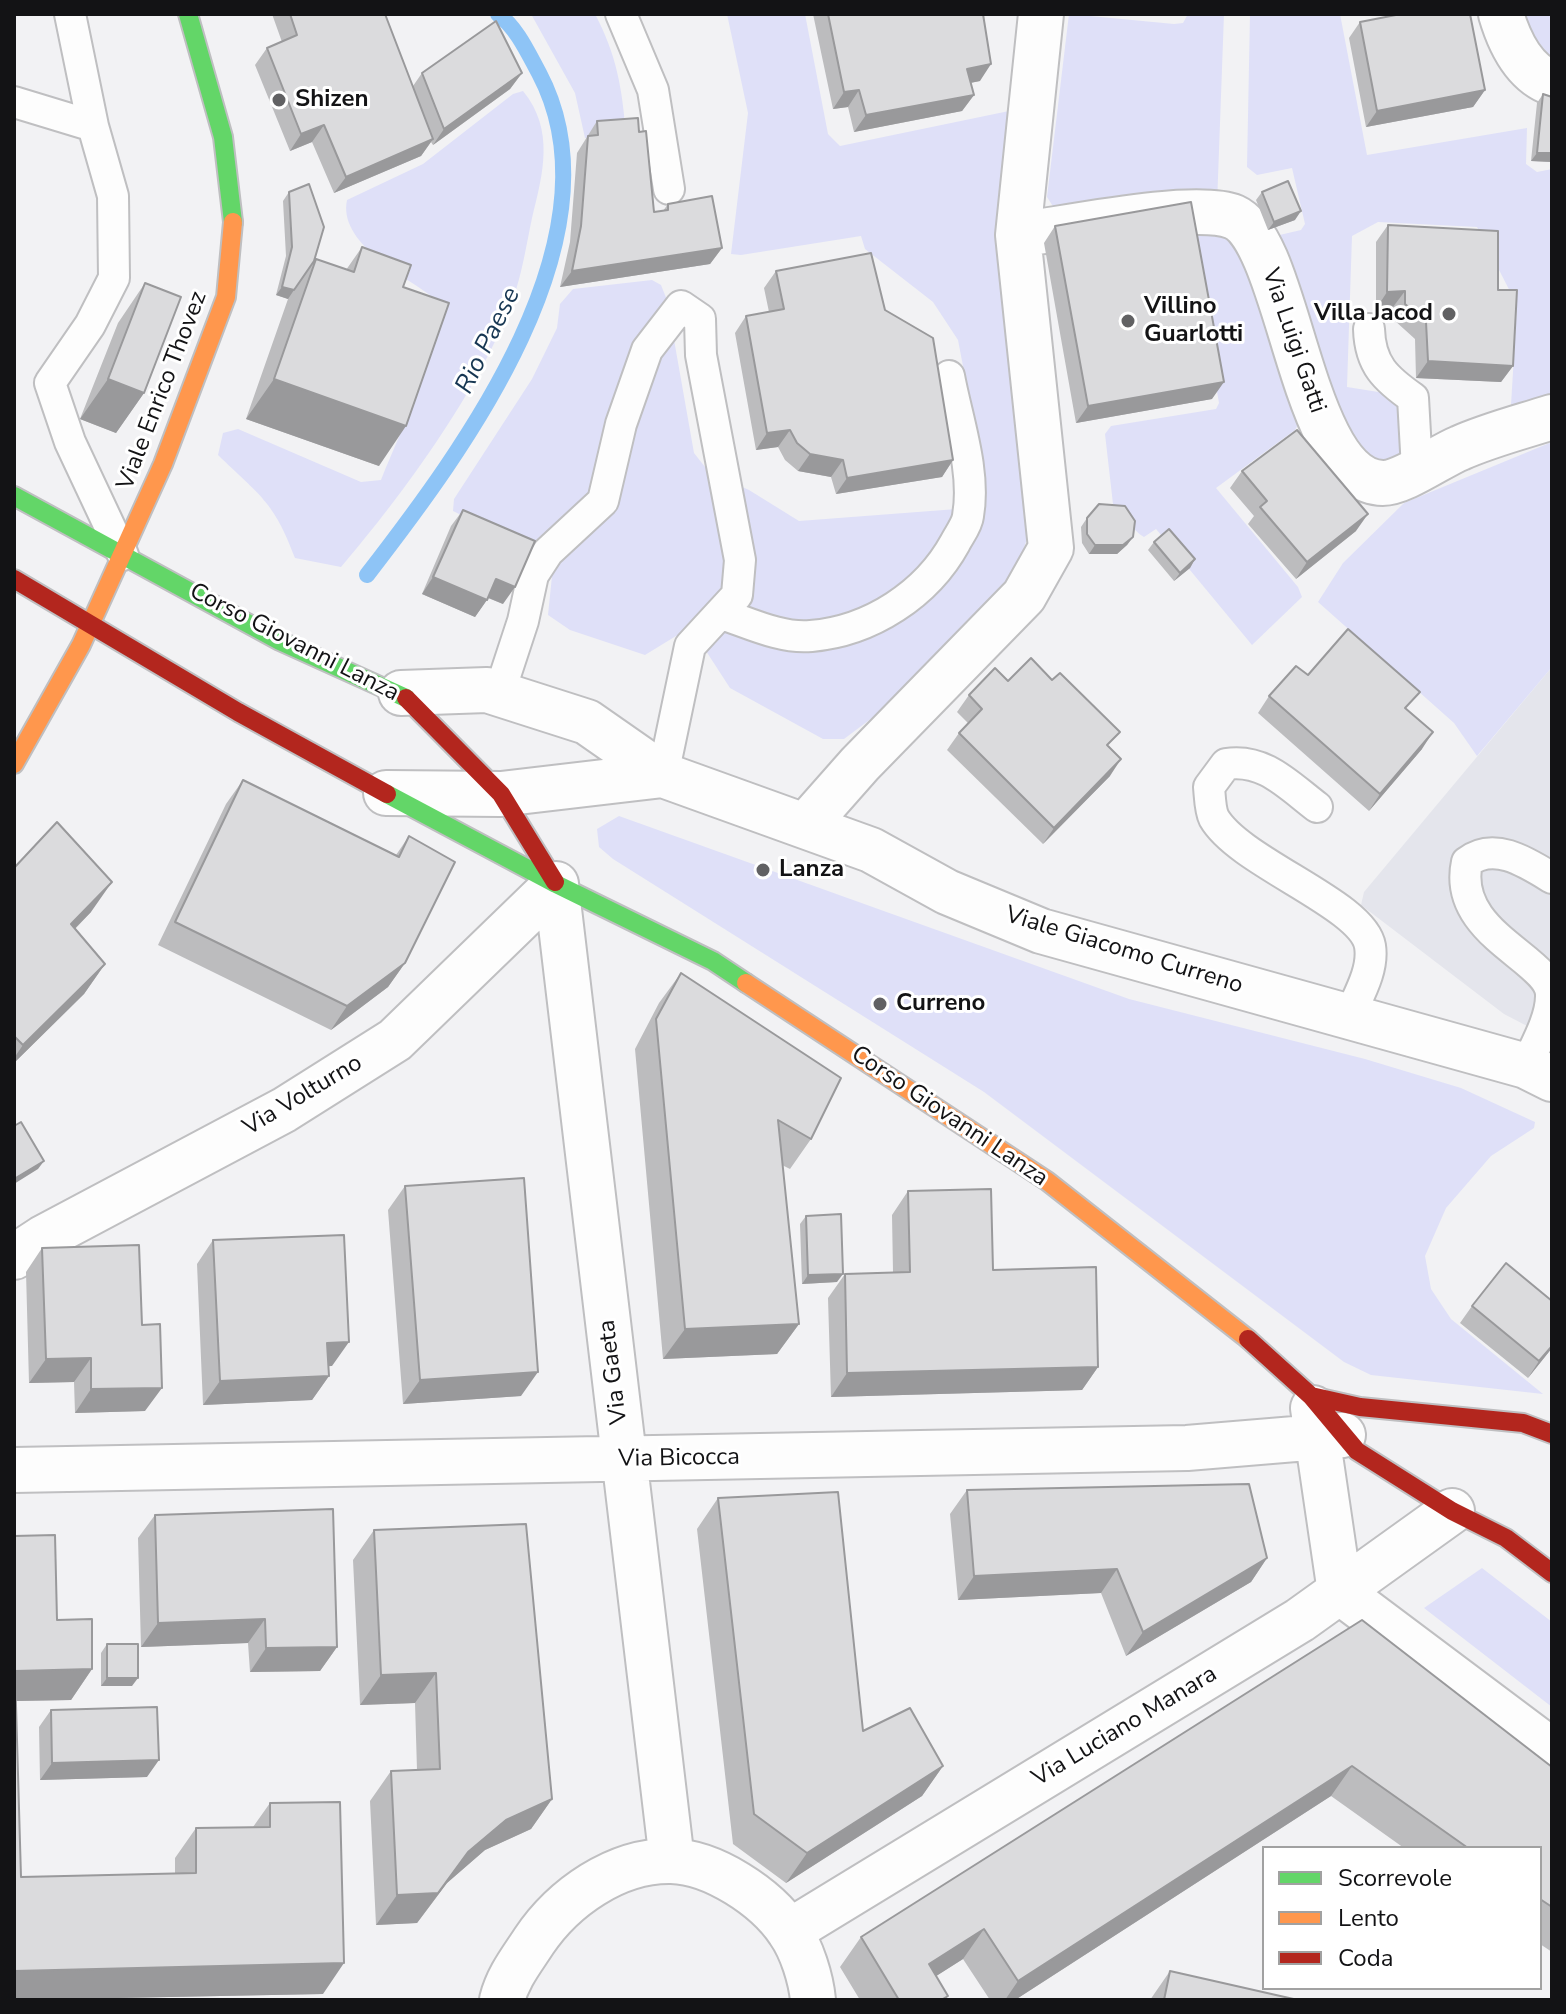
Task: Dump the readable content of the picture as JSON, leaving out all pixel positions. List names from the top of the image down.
{
  "streets": {
    "street": [
      "Via Luigi Gatti",
      "Viale Enrico Thovez",
      "Corso Giovanni Lanza",
      "Viale Giacomo Curreno",
      "Via Volturno",
      "Via Gaeta",
      "Via Bicocca",
      "Via Luciano Manara"
    ]
  },
  "crossings": [
    ["Viale Enrico Thovez", "Corso Giovanni Lanza"],
    ["Corso Giovanni Lanza", "Viale Giacomo Curreno"],
    ["Corso Giovanni Lanza", "Via Volturno"],
    ["Corso Giovanni Lanza", "Via Gaeta"],
    ["Corso Giovanni Lanza", "Via Bicocca"],
    ["Corso Giovanni Lanza", "Via Luciano Manara"],
    ["Via Volturno", "Via Gaeta"],
    ["Via Gaeta", "Via Bicocca"]
  ],
  "water": ["Rio Paese"],
  "places": [
    "Shizen",
    "Villa Jacod",
    "Villino Guarlotti",
    "Lanza",
    "Curreno"
  ],
  "legend": ["Scorrevole", "Lento", "Coda"]
}
